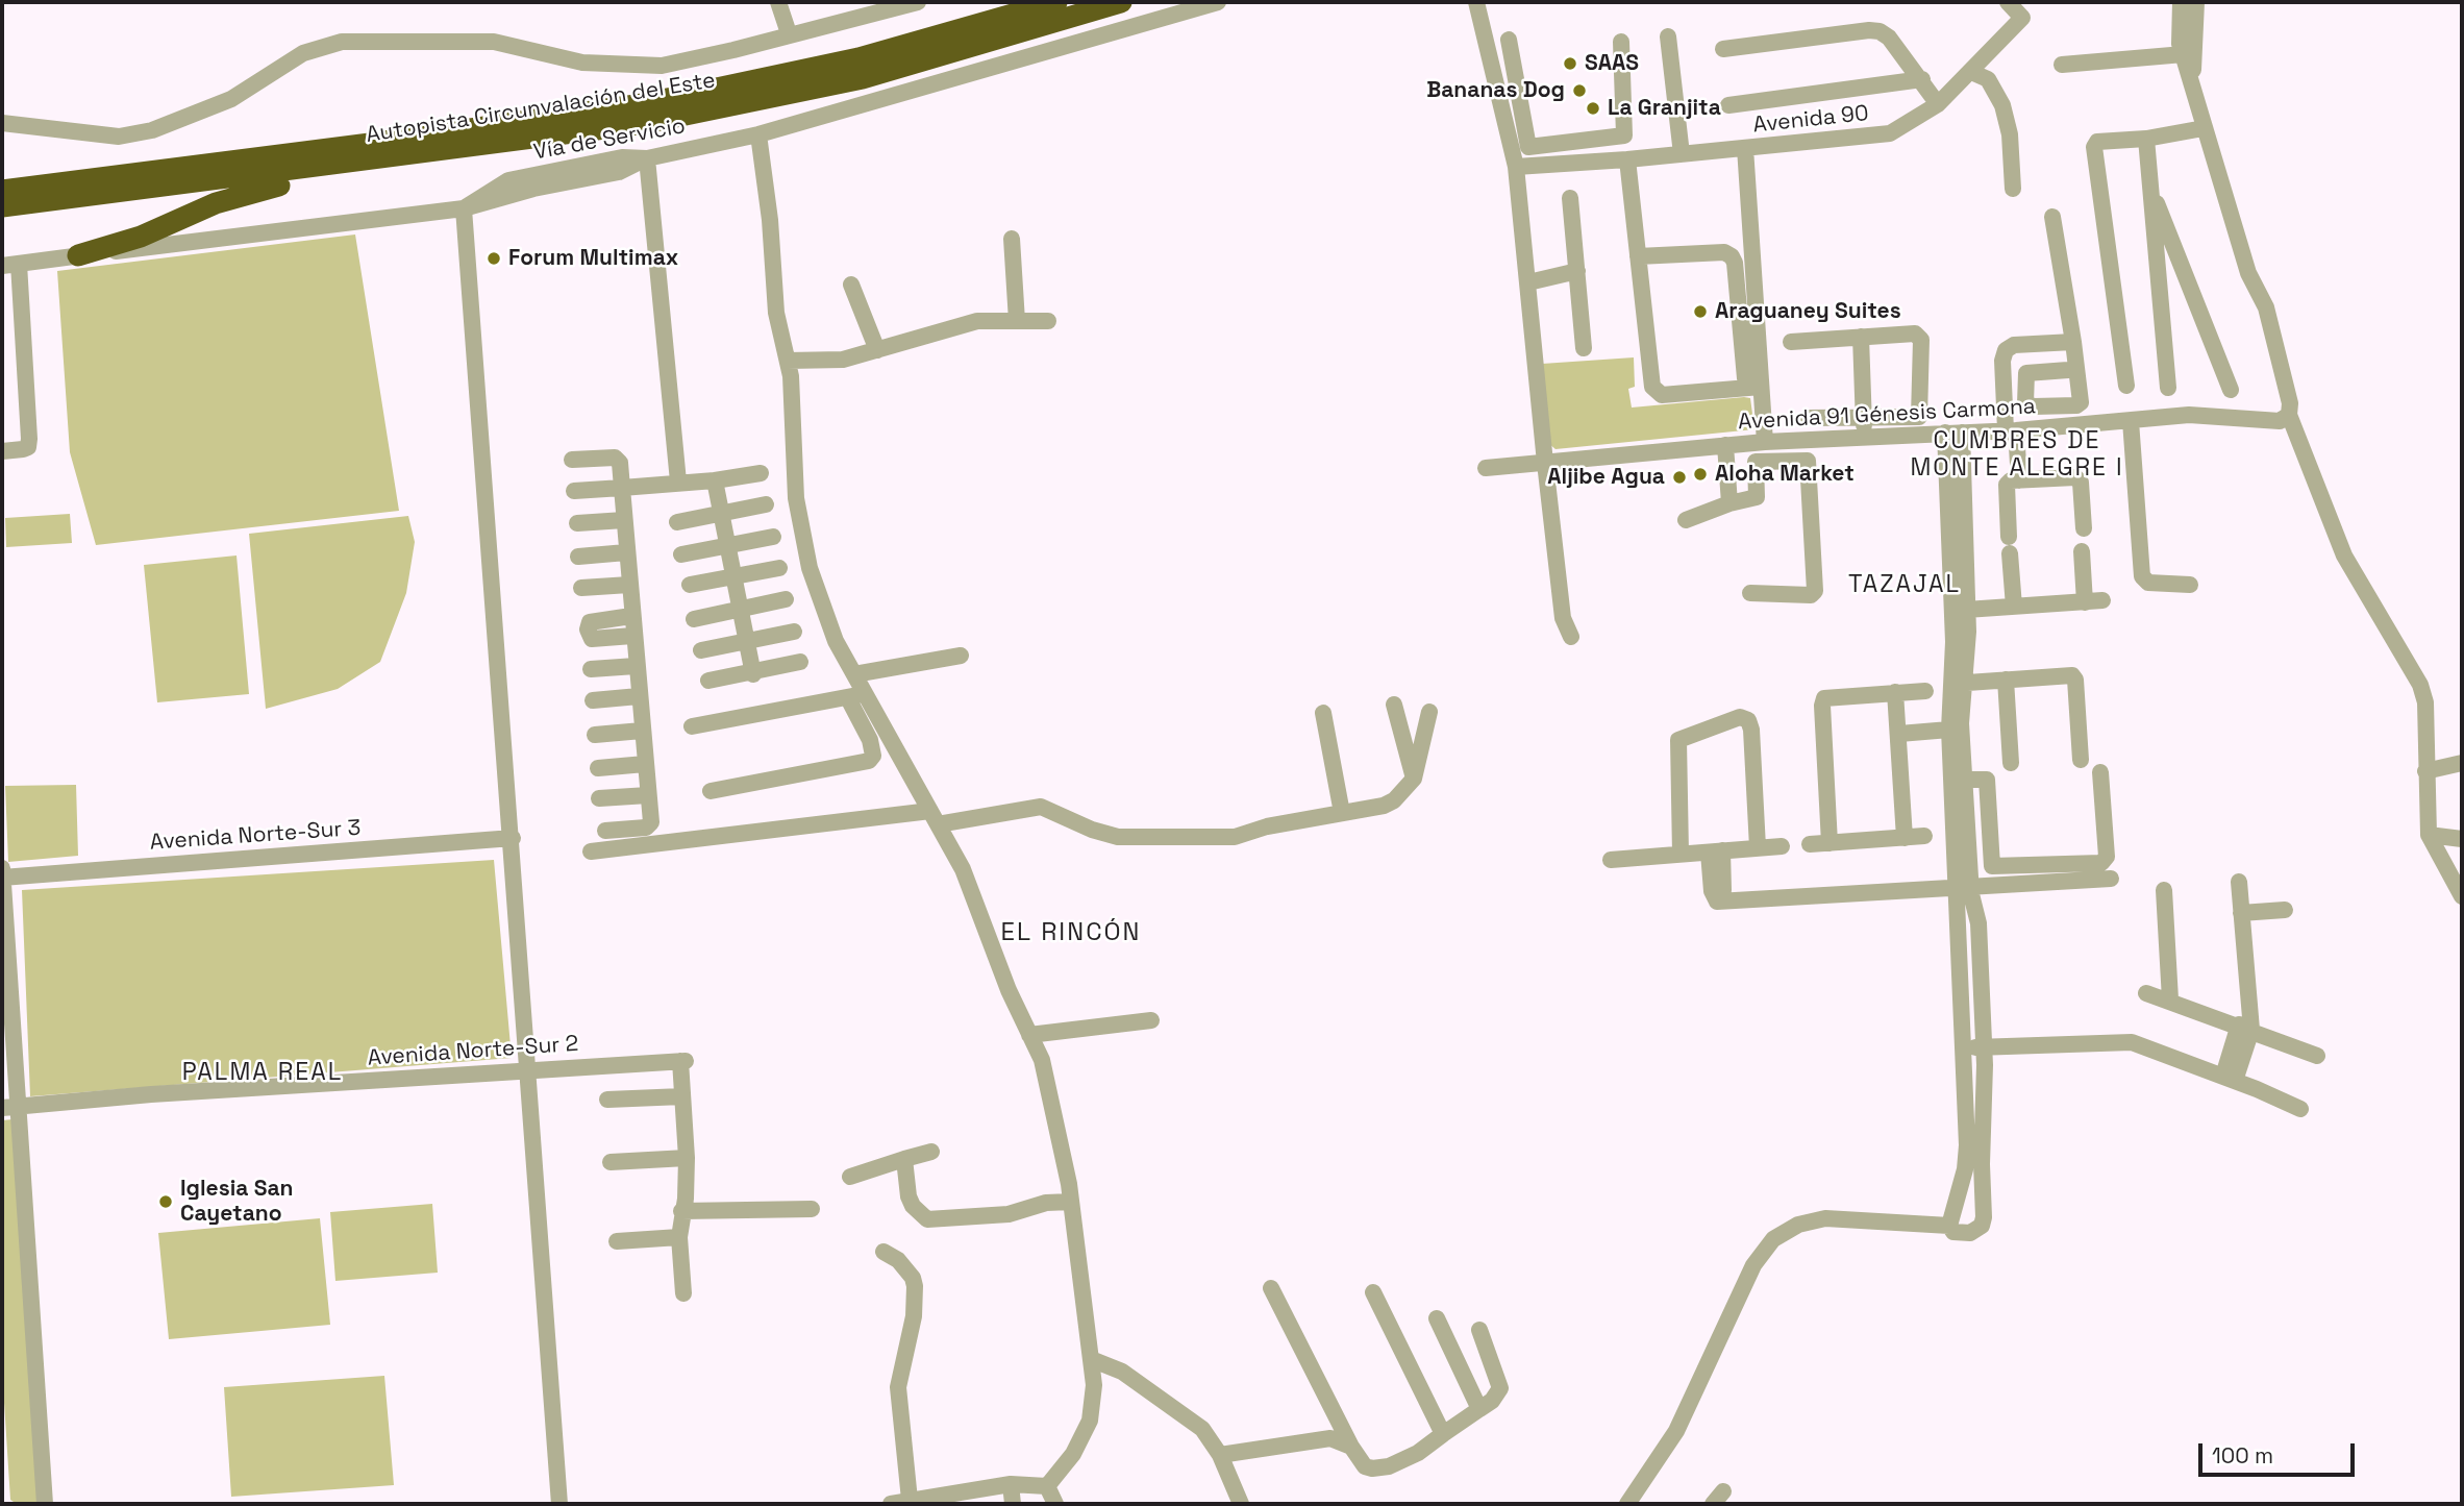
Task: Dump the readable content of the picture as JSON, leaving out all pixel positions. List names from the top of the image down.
{
  "streets": {
    "highway": ["Autopista Circunvalación del Este"],
    "street": [
      "Avenida 90",
      "Vía de Servicio",
      "Avenida 91 Génesis Carmona",
      "Avenida Norte-Sur 3",
      "Avenida Norte-Sur 2"
    ]
  },
  "districts": [
    "CUMBRES DE MONTE ALEGRE I",
    "TAZAJAL",
    "EL RINCÓN",
    "PALMA REAL"
  ],
  "places": [
    "SAAS",
    "Bananas Dog",
    "La Granjita",
    "Forum Multimax",
    "Araguaney Suites",
    "Aloha Market",
    "Aljibe Agua",
    "Iglesia San Cayetano"
  ],
  "scale_bar": "100 m"
}
